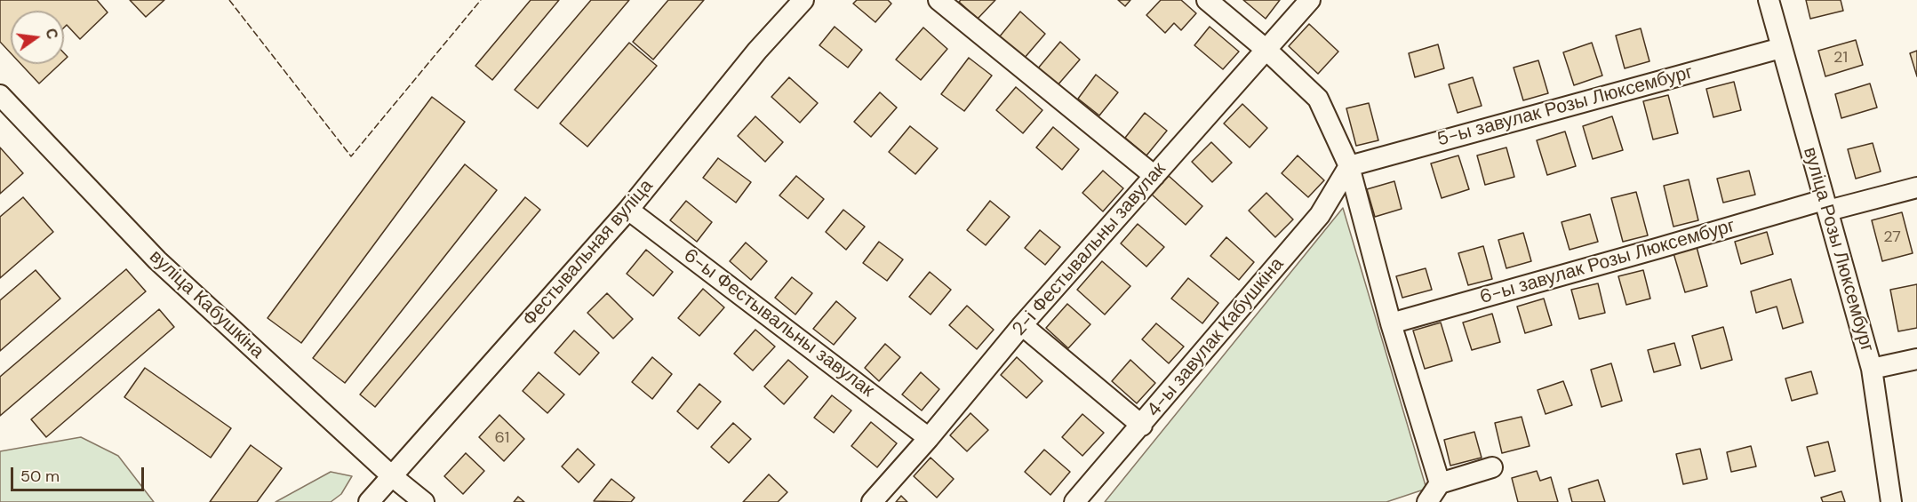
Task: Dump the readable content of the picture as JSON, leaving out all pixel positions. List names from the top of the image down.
{
  "streets": {
    "street": [
      "5-ы завулак Розы Люксембург",
      "2-і Фестывальны завулак",
      "вуліца Розы Люксембург",
      "Фестывальная вуліца",
      "6-ы завулак Розы Люксембург",
      "вуліца Кабушкіна",
      "6-ы Фестывальны завулак",
      "4-ы завулак Кабушкіна"
    ]
  },
  "crossings": [
    ["5-ы завулак Розы Люксембург", "вуліца Розы Люксембург"],
    ["5-ы завулак Розы Люксембург", "4-ы завулак Кабушкіна"],
    ["2-і Фестывальны завулак", "6-ы Фестывальны завулак"],
    ["вуліца Розы Люксембург", "6-ы завулак Розы Люксембург"],
    ["Фестывальная вуліца", "вуліца Кабушкіна"],
    ["Фестывальная вуліца", "6-ы Фестывальны завулак"]
  ],
  "house_numbers": ["21", "27", "61"],
  "scale_bar": "50 m",
  "north": "right"
}
